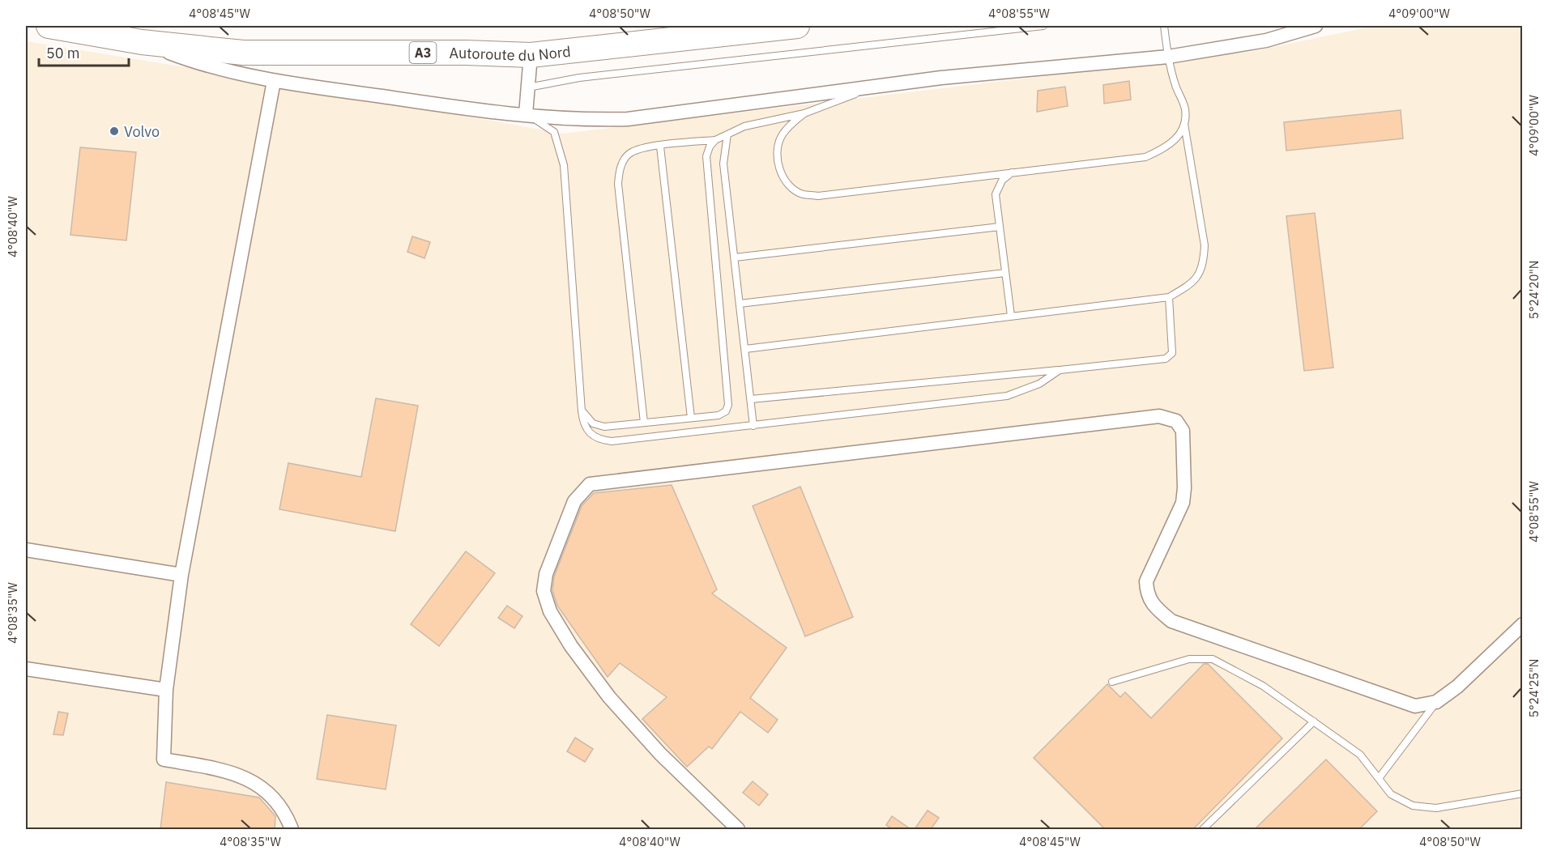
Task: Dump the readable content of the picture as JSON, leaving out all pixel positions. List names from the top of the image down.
{
  "streets": {
    "highway": ["Autoroute du Nord", "A3"]
  },
  "places": ["Volvo"],
  "scale_bar": "50 m",
  "coordinates": [
    "4°08'45\"W",
    "4°08'50\"W",
    "4°08'55\"W",
    "4°09'00\"W",
    "4°08'40\"W",
    "5°24'20\"N",
    "4°08'35\"W",
    "5°24'25\"N"
  ]
}
